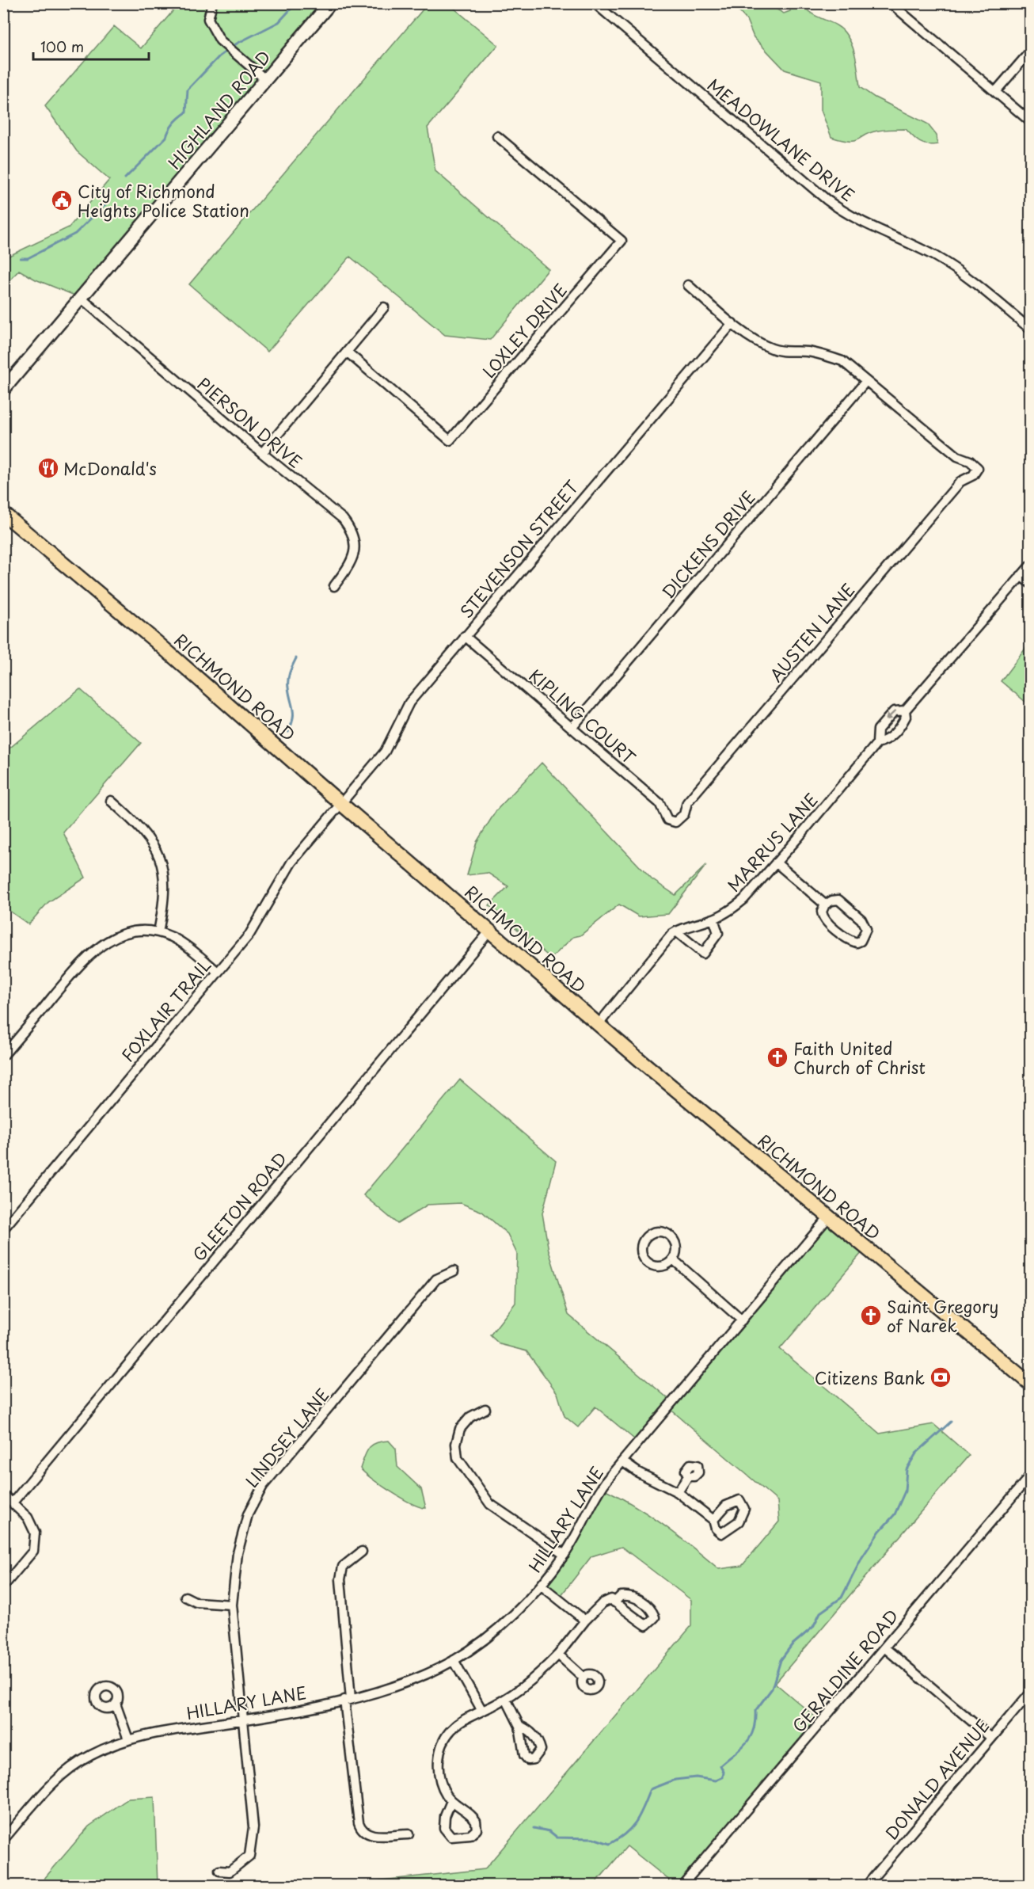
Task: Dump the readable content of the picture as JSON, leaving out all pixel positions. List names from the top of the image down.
{
  "streets": {
    "main road": ["RICHMOND ROAD"],
    "street": [
      "HIGHLAND ROAD",
      "MEADOWLANE DRIVE",
      "LOXLEY DRIVE",
      "PIERSON DRIVE",
      "DICKENS DRIVE",
      "STEVENSON STREET",
      "AUSTEN LANE",
      "KIPLING COURT",
      "MARRUS LANE",
      "FOXLAIR TRAIL",
      "GLEETON ROAD",
      "LINDSEY LANE",
      "HILLARY LANE",
      "GERALDINE ROAD",
      "DONALD AVENUE"
    ]
  },
  "crossings": [
    ["HIGHLAND ROAD", "PIERSON DRIVE"],
    ["DICKENS DRIVE", "AUSTEN LANE"],
    ["DICKENS DRIVE", "KIPLING COURT"],
    ["STEVENSON STREET", "RICHMOND ROAD"],
    ["STEVENSON STREET", "KIPLING COURT"],
    ["STEVENSON STREET", "FOXLAIR TRAIL"],
    ["AUSTEN LANE", "KIPLING COURT"],
    ["RICHMOND ROAD", "MARRUS LANE"],
    ["RICHMOND ROAD", "FOXLAIR TRAIL"],
    ["RICHMOND ROAD", "GLEETON ROAD"],
    ["RICHMOND ROAD", "HILLARY LANE"],
    ["LINDSEY LANE", "HILLARY LANE"]
  ],
  "places": {
    "public building": ["City of Richmond Heights Police Station"],
    "restaurant": ["McDonald's"],
    "church": ["Faith United Church of Christ", "Saint Gregory of Narek"],
    "bank": ["Citizens Bank"]
  },
  "scale_bar": "100 m"
}
